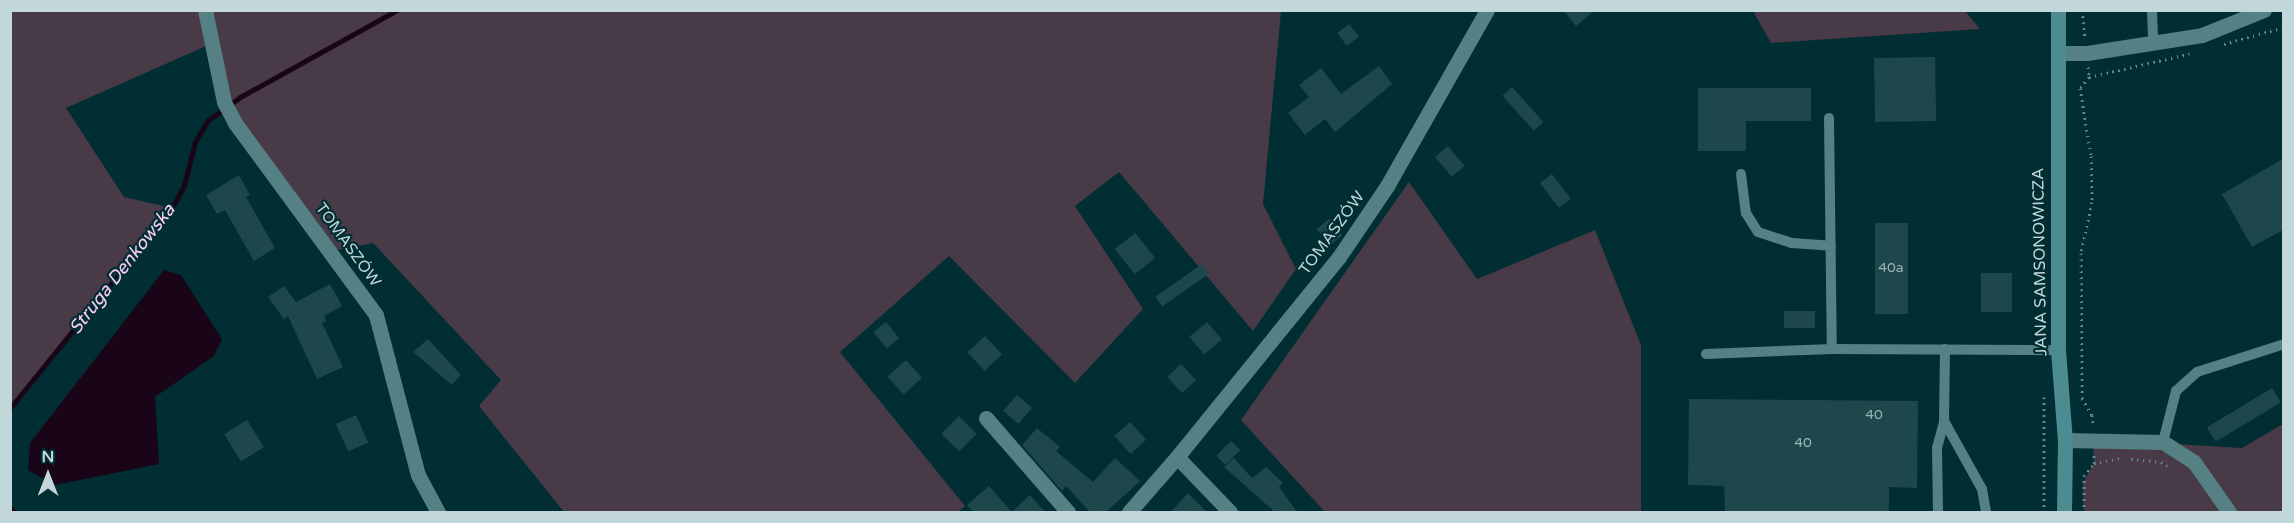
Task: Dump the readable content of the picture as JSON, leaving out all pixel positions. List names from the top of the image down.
{
  "streets": {
    "main road": ["JANA SAMSONOWICZA"],
    "street": ["TOMASZÓW"]
  },
  "water": ["Struga Denkowska"],
  "house_numbers": ["40a", "40", "40"],
  "north": "top"
}
